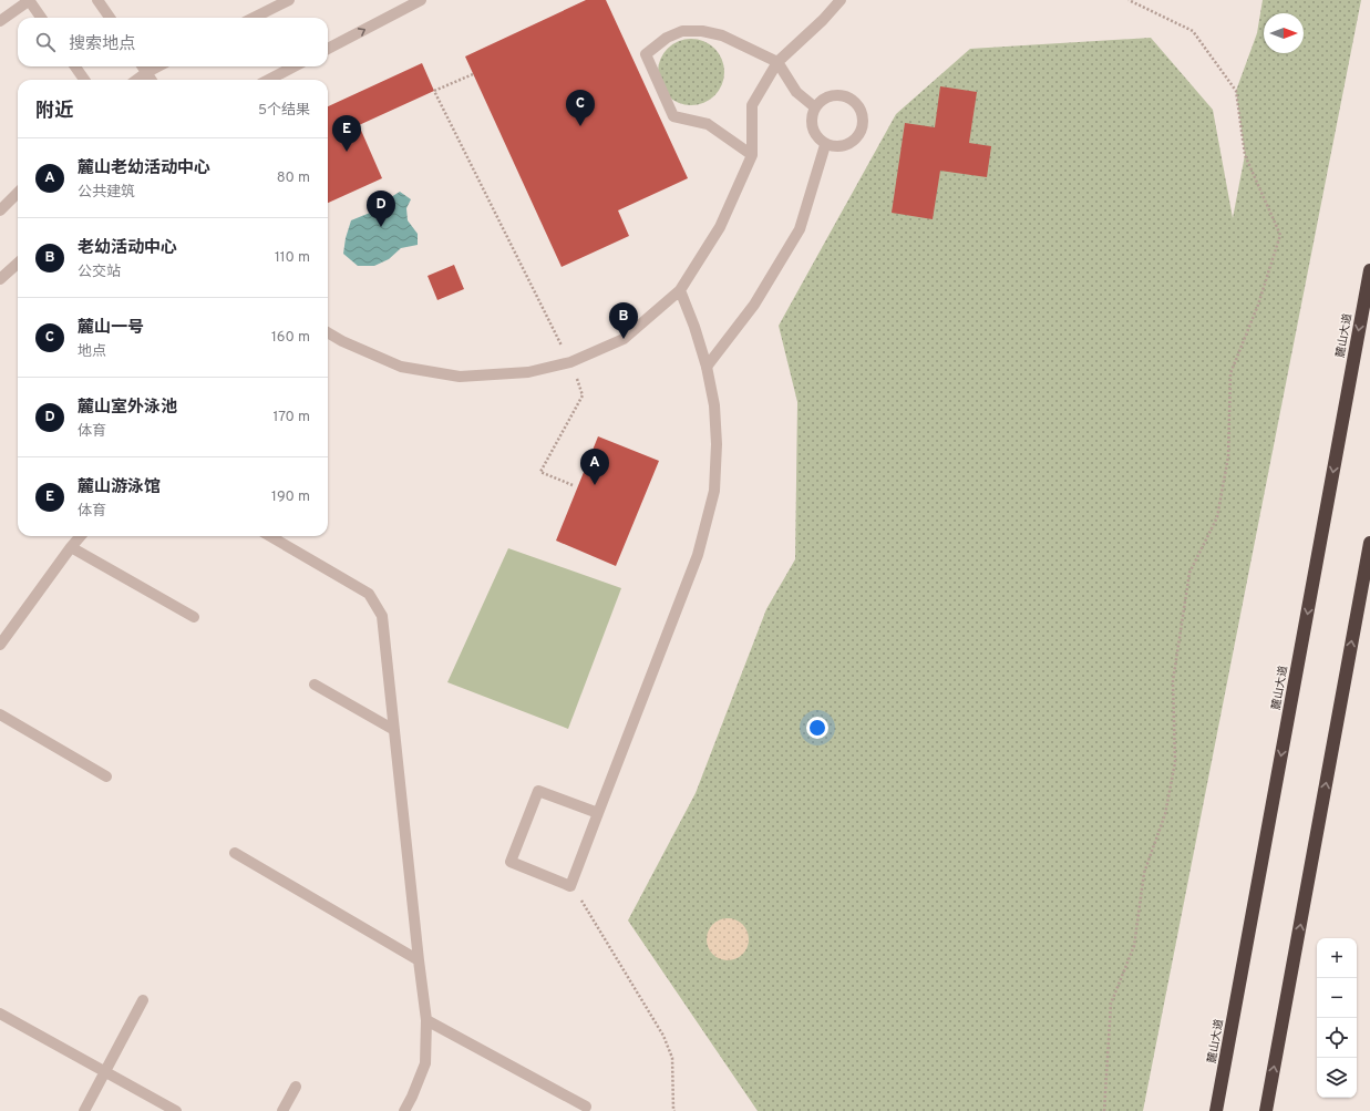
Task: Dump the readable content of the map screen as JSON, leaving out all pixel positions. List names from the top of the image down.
{
  "streets": {
    "highway": ["麓山大道"]
  },
  "north": "right",
  "page": {
    "search": "搜索地点",
    "heading": ["附近", "5个结果"],
    "pins": [
      "C",
      "E",
      "D",
      "B",
      "A"
    ],
    "list": [
      {
        "mark": "A",
        "name": "麓山老幼活动中心",
        "note": "公共建筑",
        "value": "80 m"
      },
      {
        "mark": "B",
        "name": "老幼活动中心",
        "note": "公交站",
        "value": "110 m"
      },
      {
        "mark": "C",
        "name": "麓山一号",
        "note": "地点",
        "value": "160 m"
      },
      {
        "mark": "D",
        "name": "麓山室外泳池",
        "note": "体育",
        "value": "170 m"
      },
      {
        "mark": "E",
        "name": "麓山游泳馆",
        "note": "体育",
        "value": "190 m"
      }
    ],
    "map_buttons": ["+", "−"]
  }
}
